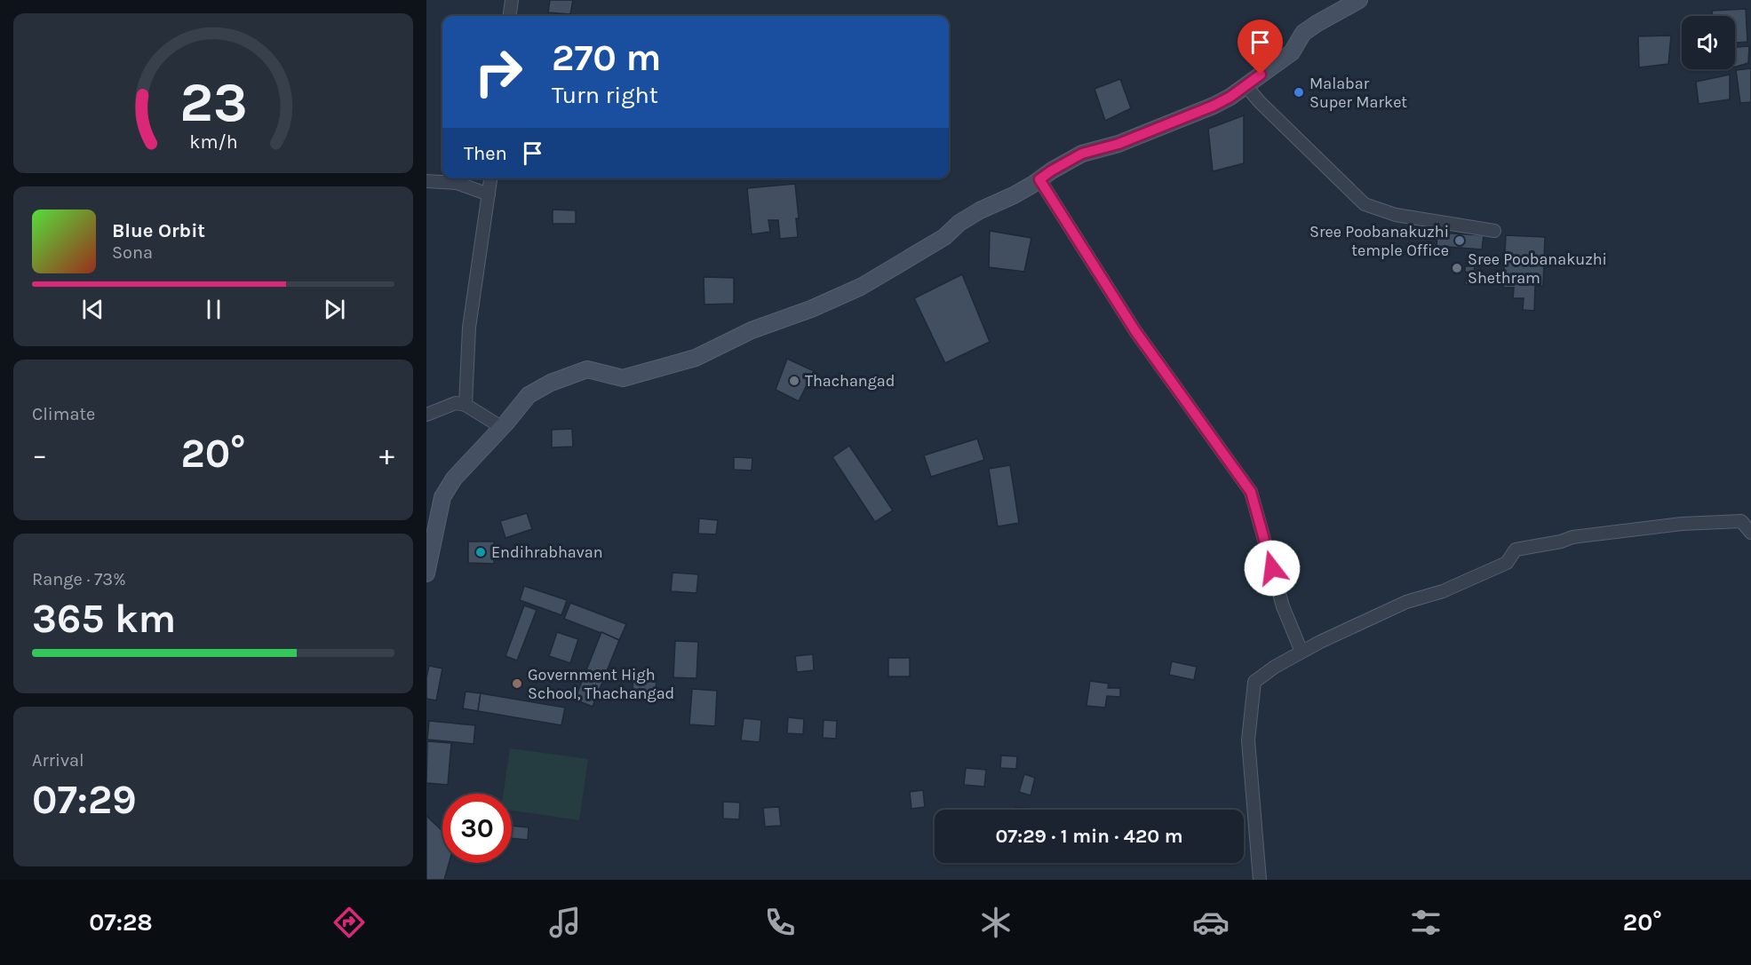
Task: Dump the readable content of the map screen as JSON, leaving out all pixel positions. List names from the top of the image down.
{
  "places": [
    "Malabar Super Market",
    "Sree Poobanakuzhi temple Office",
    "Sree Poobanakuzhi Shethram",
    "Thachangad",
    "Endihrabhavan",
    "Government High School, Thachangad"
  ],
  "page": {
    "turn": ["270 m", "Turn right"],
    "then": "Then",
    "song": ["Blue Orbit", "Sona"],
    "tile": [
      "Climate",
      ["Range · 73%", "365 km"],
      ["Arrival", "07:29"]
    ],
    "heat": ["−", "20°", "+"],
    "limit": "30",
    "trip": "07:29 · 1 min · 420 m",
    "tabs": ["07:28", "20°"],
    "gauge": ["23", "km/h"]
  }
}
